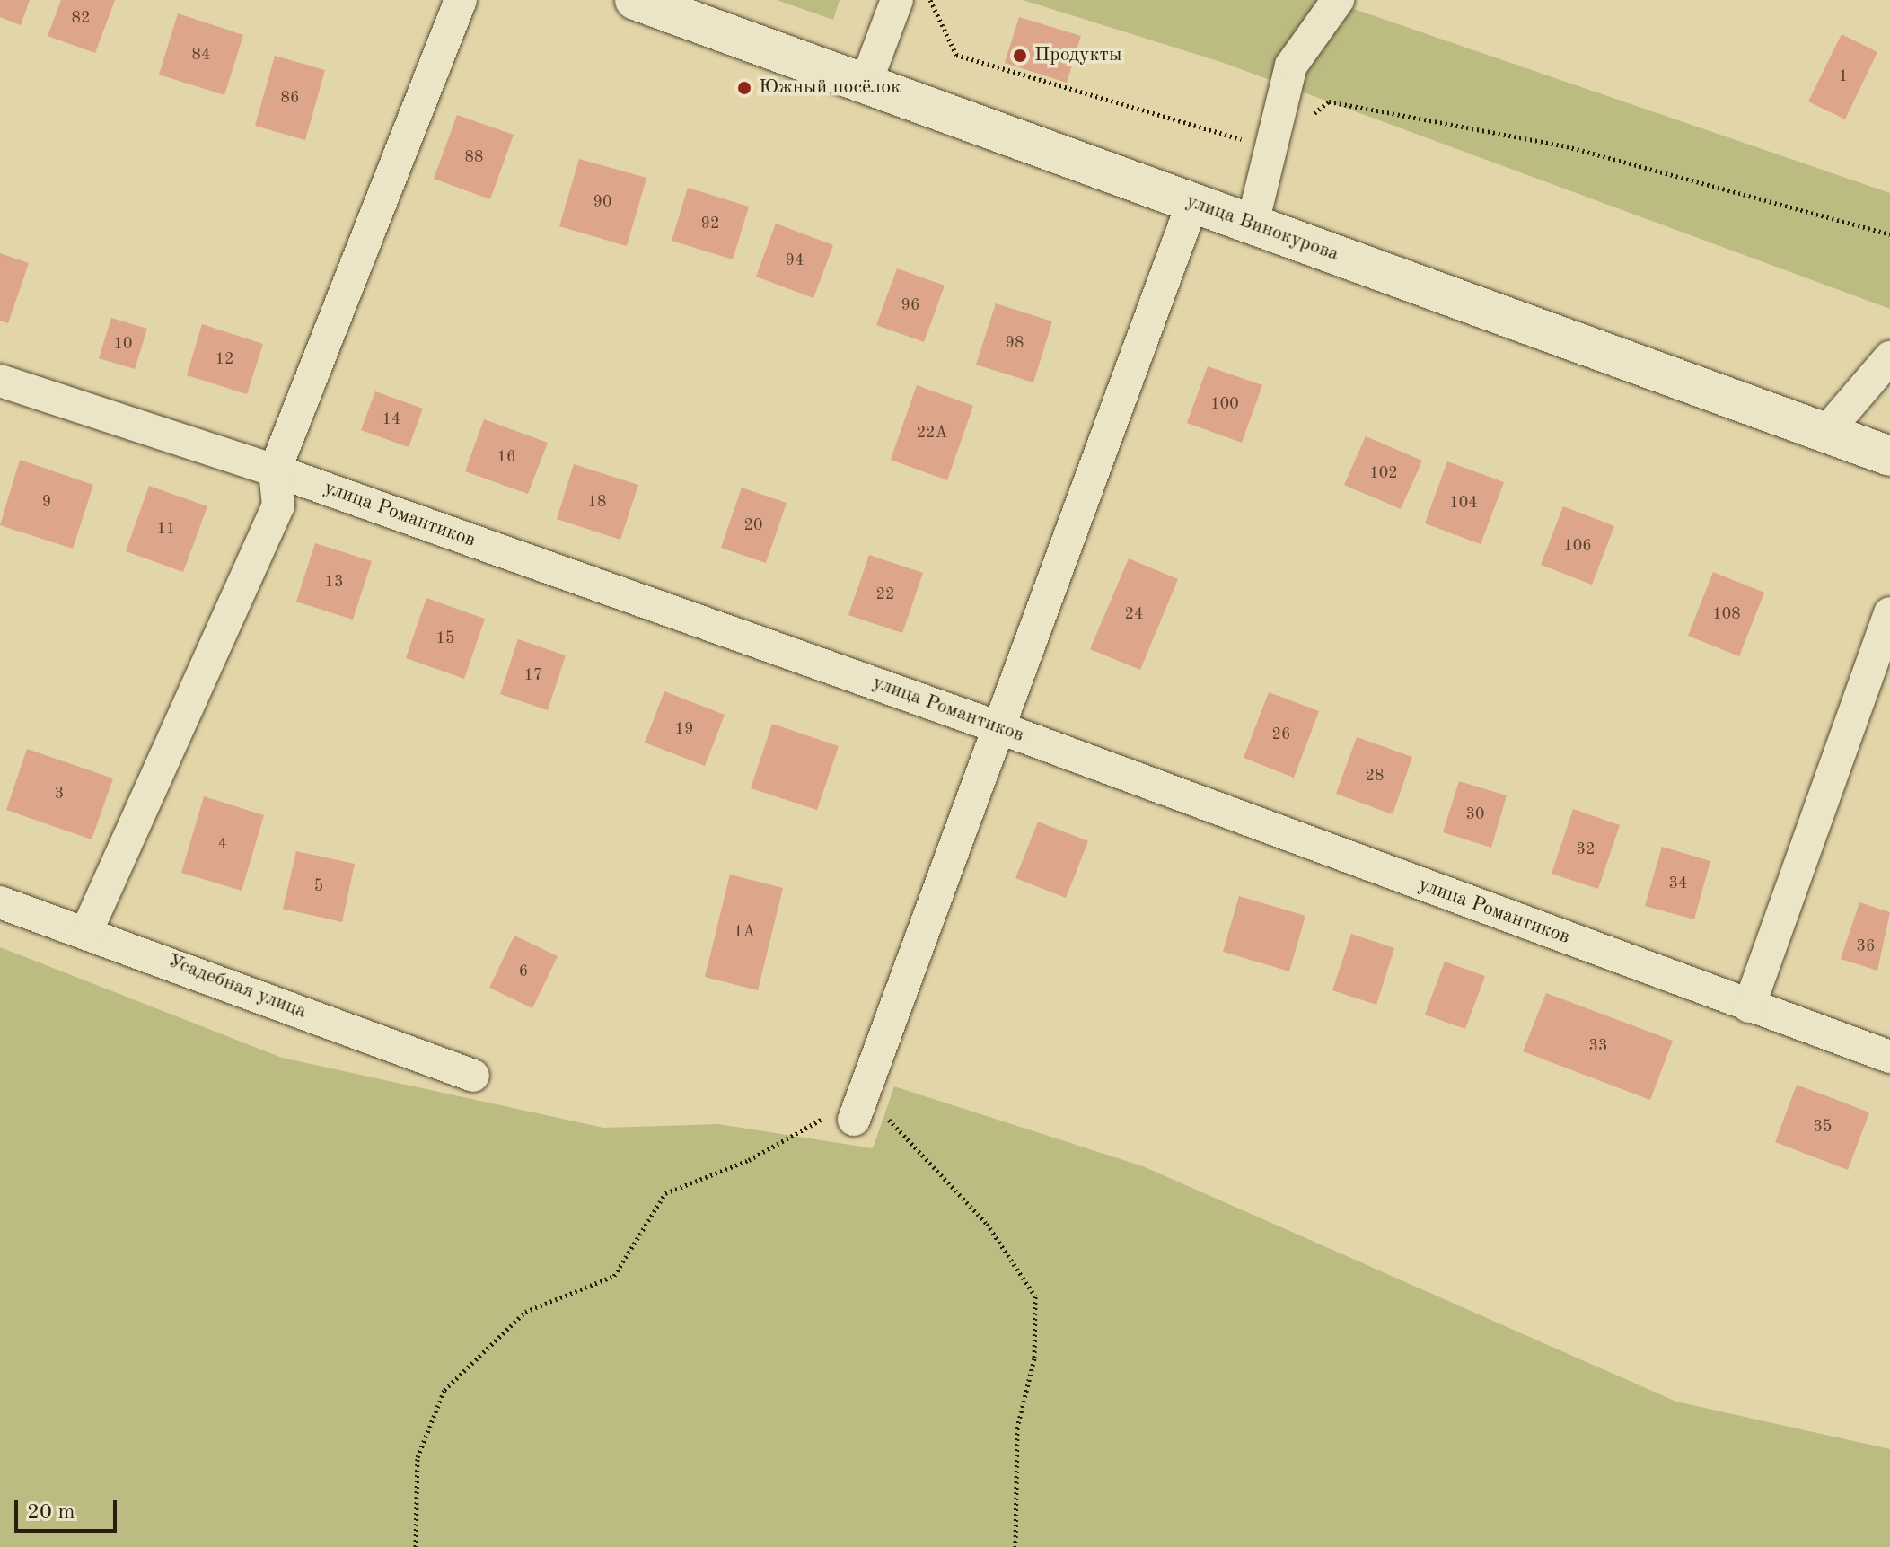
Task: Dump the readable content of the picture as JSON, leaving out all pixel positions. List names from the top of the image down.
{
  "streets": {
    "main road": ["улица Винокурова"],
    "street": ["улица Романтиков", "Усадебная улица"]
  },
  "places": ["Продукты", "Южный посёлок"],
  "house_numbers": [
    "82",
    "84",
    "1",
    "86",
    "88",
    "90",
    "92",
    "94",
    "96",
    "98",
    "10",
    "12",
    "100",
    "14",
    "22А",
    "16",
    "102",
    "9",
    "18",
    "104",
    "20",
    "11",
    "106",
    "13",
    "22",
    "24",
    "108",
    "15",
    "17",
    "19",
    "26",
    "28",
    "3",
    "30",
    "4",
    "32",
    "34",
    "5",
    "1А",
    "36",
    "6",
    "33",
    "35"
  ],
  "scale_bar": "20 m"
}
